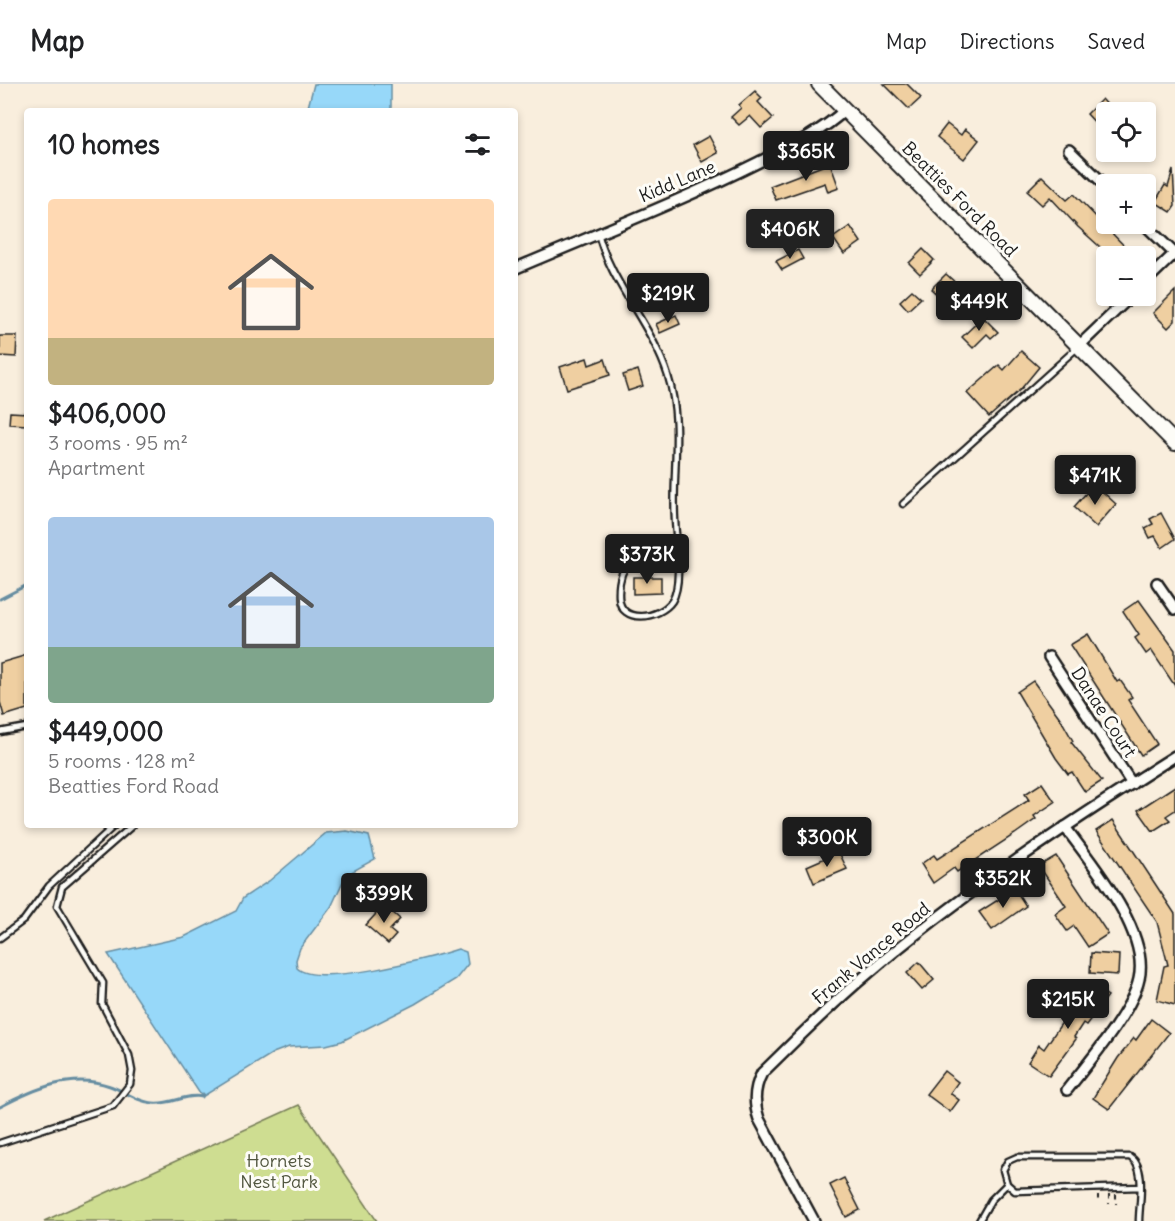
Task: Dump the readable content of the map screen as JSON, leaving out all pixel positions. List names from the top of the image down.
{
  "streets": {
    "main road": ["Beatties Ford Road"],
    "street": ["Kidd Lane", "Danae Court", "Frank Vance Road"]
  },
  "crossings": [
    ["Kidd Lane", "Beatties Ford Road"],
    ["Danae Court", "Frank Vance Road"]
  ],
  "parks": ["Hornets Nest Park"],
  "page": {
    "header": "Map",
    "nav": ["Map", "Directions", "Saved"],
    "map_buttons": ["+", "−"],
    "heading": "10 homes",
    "price": [
      "$365K",
      "$406K",
      "$219K",
      "$449K",
      "$471K",
      "$373K",
      "$300K",
      "$352K",
      "$399K",
      "$215K"
    ],
    "list": [
      {
        "name": "$406,000",
        "note": "3 rooms · 95 m² · Apartment"
      },
      {
        "name": "$449,000",
        "note": "5 rooms · 128 m² · Beatties Ford Road"
      }
    ]
  }
}
